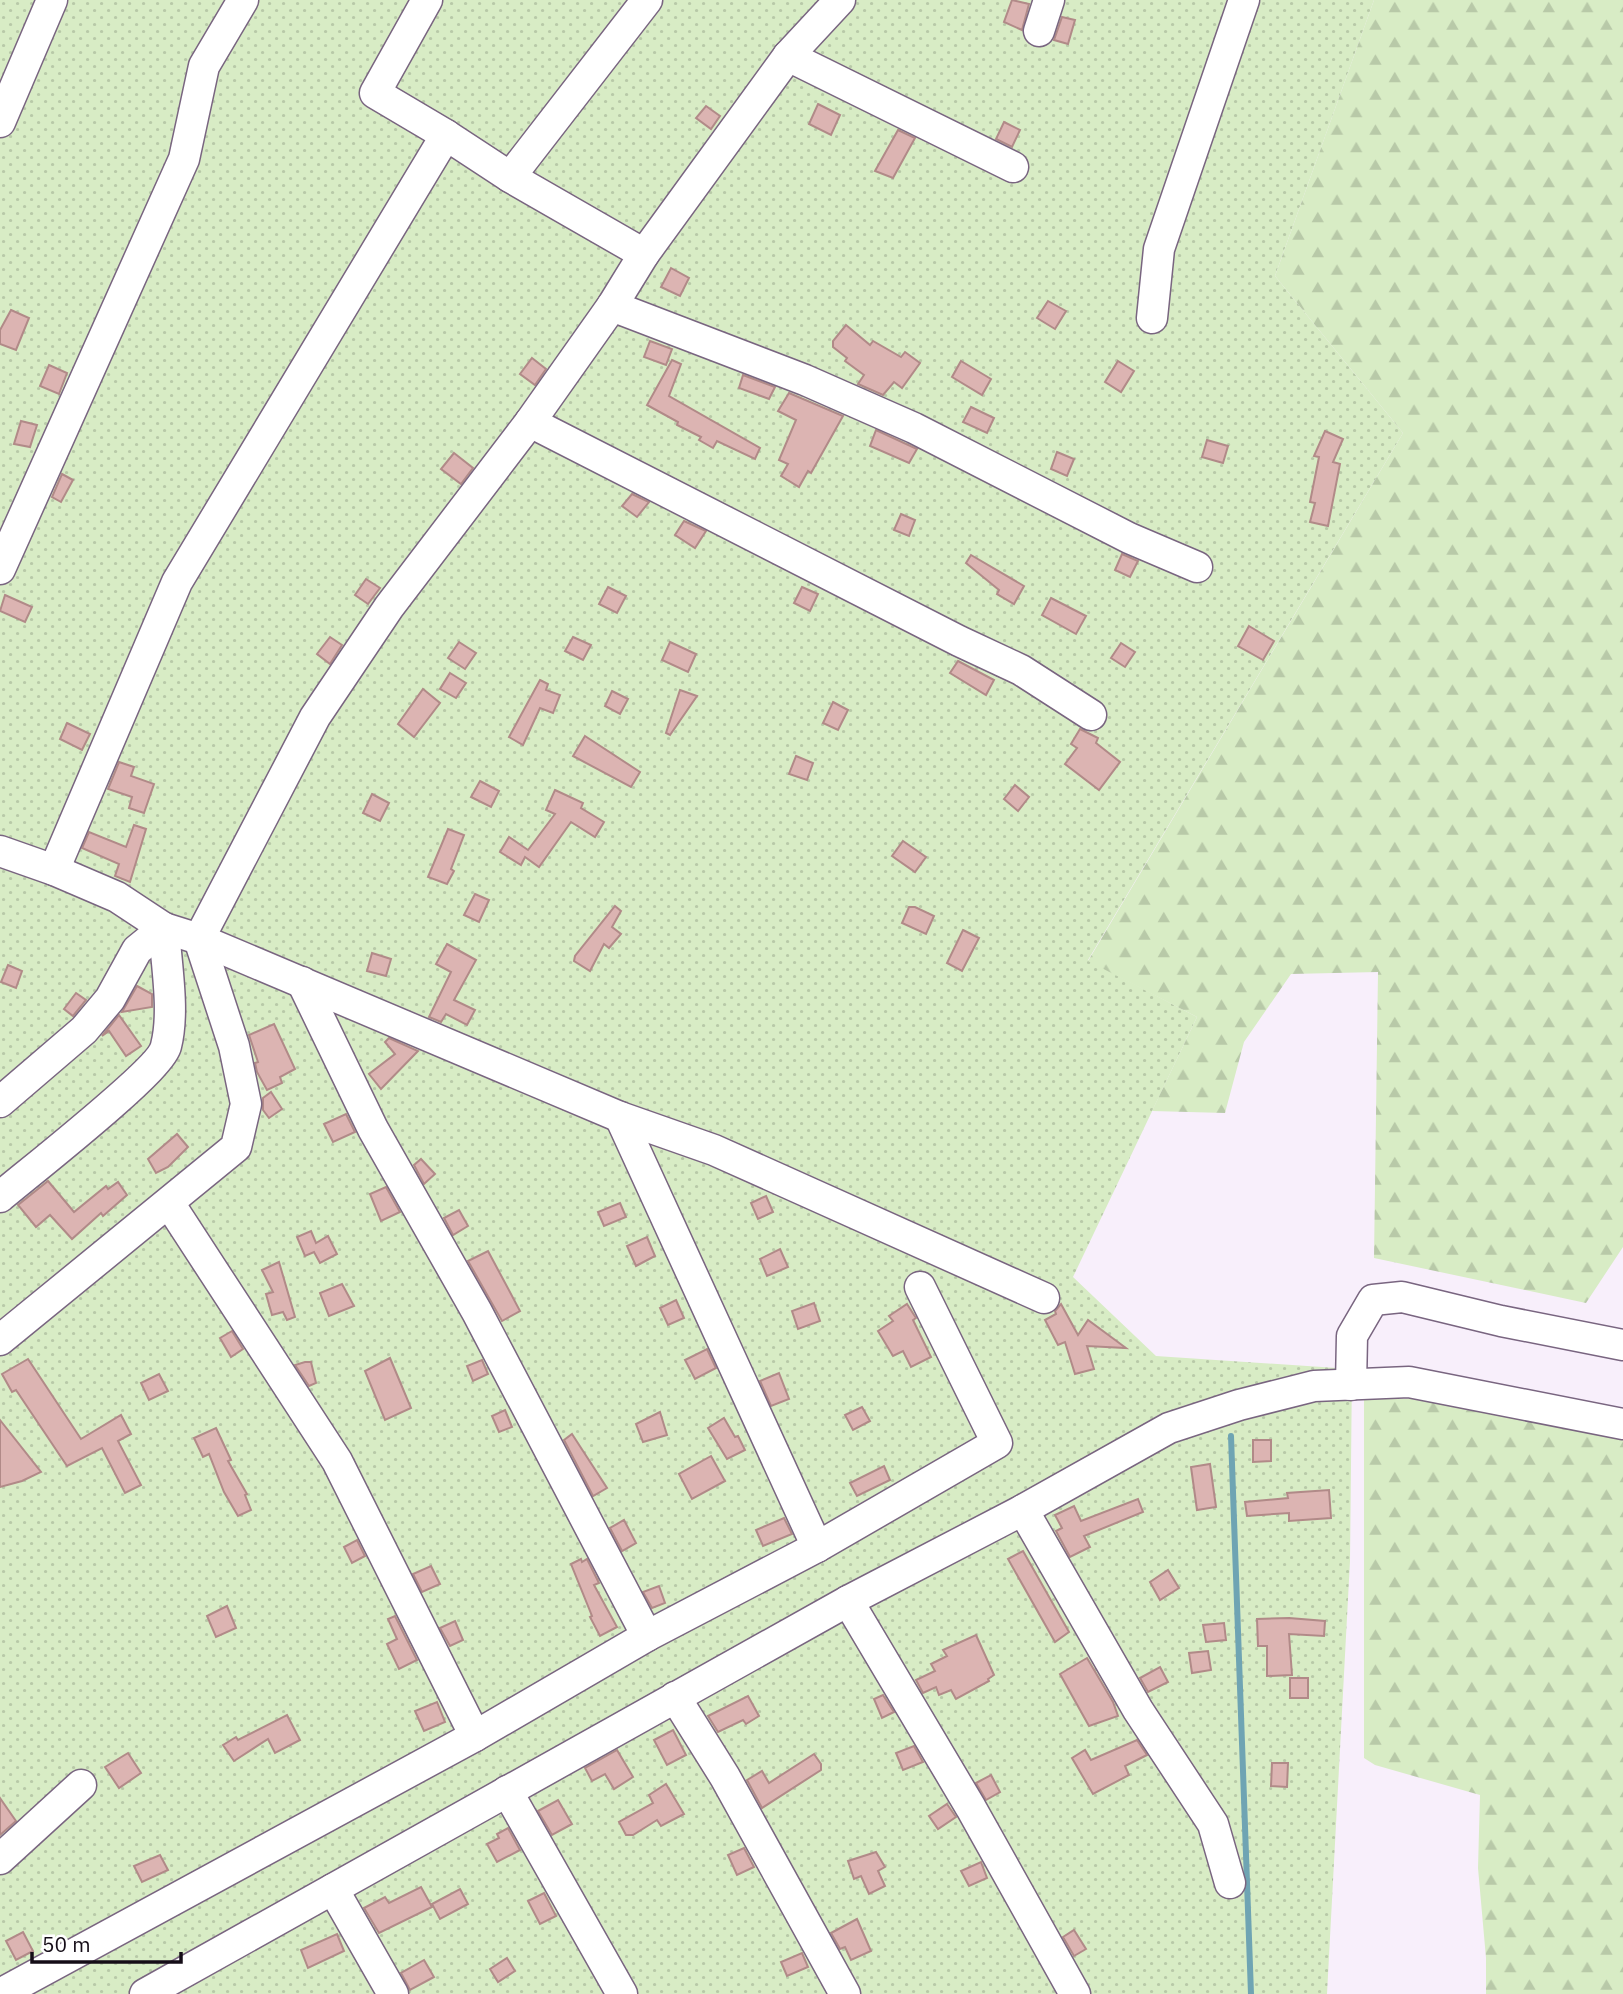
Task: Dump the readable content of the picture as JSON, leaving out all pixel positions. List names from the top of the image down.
{
  "scale_bar": "50 m"
}
